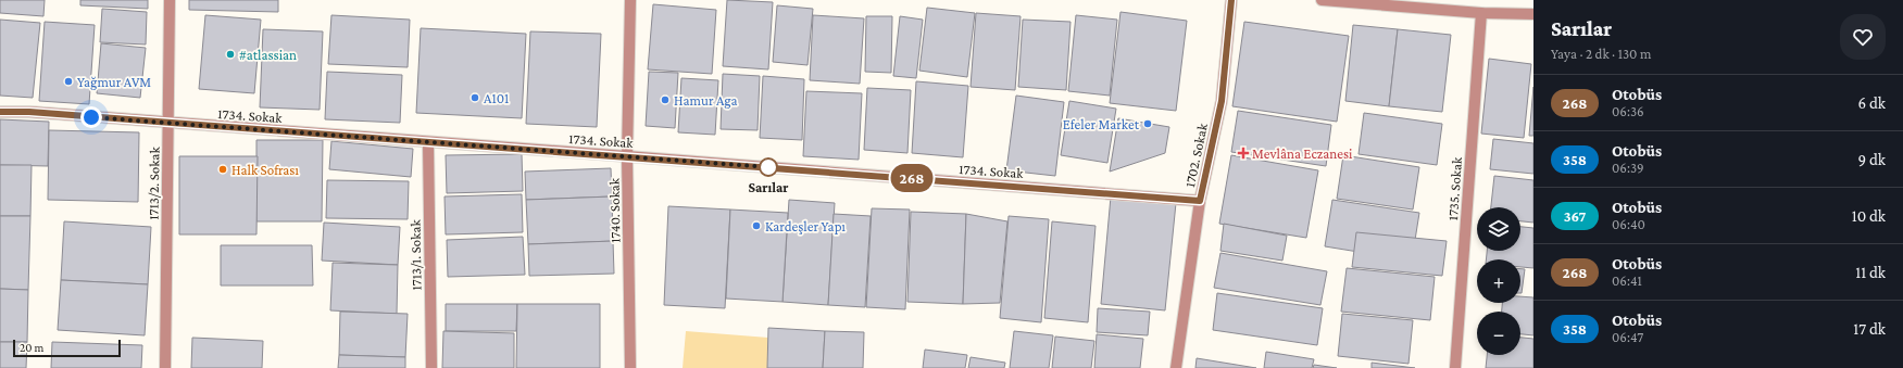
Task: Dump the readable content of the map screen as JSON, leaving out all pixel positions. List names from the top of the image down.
{
  "streets": {
    "street": [
      "1734. Sokak",
      "1702. Sokak",
      "1713/2. Sokak",
      "1735. Sokak",
      "1740. Sokak",
      "1713/1. Sokak"
    ]
  },
  "crossings": [
    ["1734. Sokak", "1702. Sokak"],
    ["1734. Sokak", "1713/2. Sokak"],
    ["1734. Sokak", "1740. Sokak"],
    ["1734. Sokak", "1713/1. Sokak"]
  ],
  "places": {
    "other": [
      "#atlassian",
      "Yağmur AVM",
      "A101",
      "Hamur Aga",
      "Efeler Market",
      "Sarılar",
      "Halk Sofrası",
      "Kardeşler Yapı"
    ],
    "health": ["Mevlâna Eczanesi"]
  },
  "lines": ["bus line 268"],
  "scale_bar": "20 m",
  "page": {
    "on_map": "268",
    "heading": ["Sarılar", "Yaya · 2 dk · 130 m"],
    "list": [
      {
        "mark": "268",
        "name": "Otobüs",
        "note": "06:36",
        "value": "6 dk"
      },
      {
        "mark": "358",
        "name": "Otobüs",
        "note": "06:39",
        "value": "9 dk"
      },
      {
        "mark": "367",
        "name": "Otobüs",
        "note": "06:40",
        "value": "10 dk"
      },
      {
        "mark": "268",
        "name": "Otobüs",
        "note": "06:41",
        "value": "11 dk"
      },
      {
        "mark": "358",
        "name": "Otobüs",
        "note": "06:47",
        "value": "17 dk"
      }
    ],
    "map_buttons": ["+", "−"],
    "scale": "20 m"
  }
}
